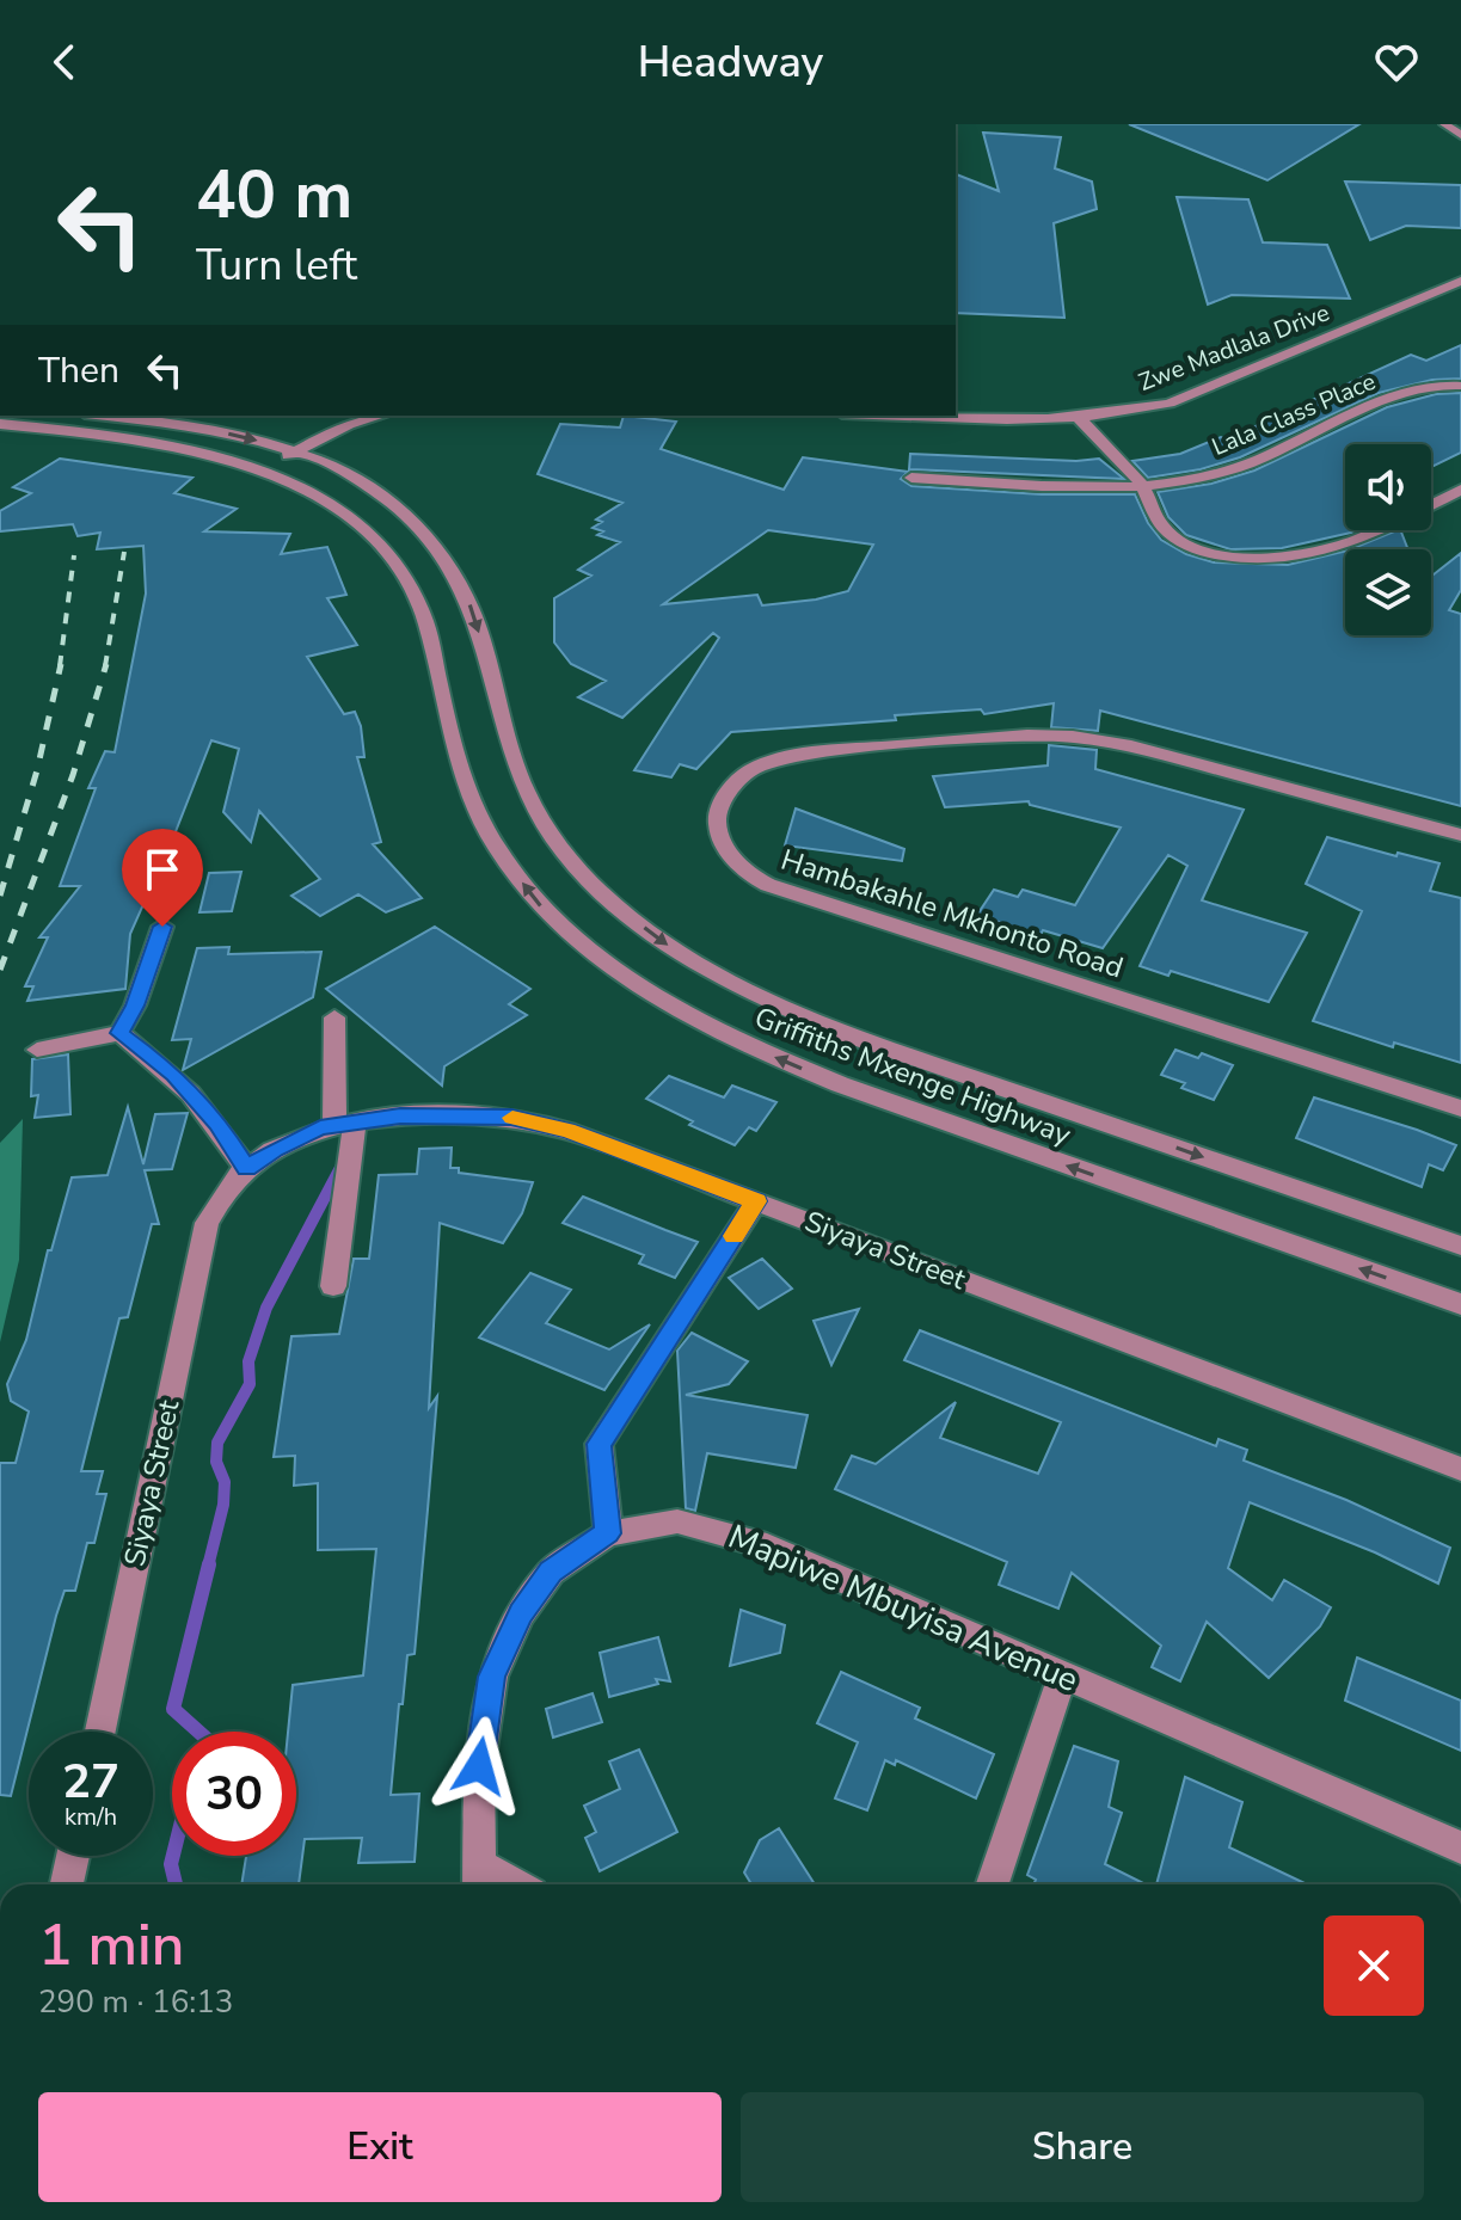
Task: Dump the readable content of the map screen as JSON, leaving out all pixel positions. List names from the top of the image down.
{
  "streets": {
    "street": [
      "Zwe Madlala Drive",
      "Lala Class Place",
      "Hambakahle Mkhonto Road",
      "Griffiths Mxenge Highway",
      "Siyaya Street",
      "Mapiwe Mbuyisa Avenue"
    ]
  },
  "page": {
    "header": "Headway",
    "turn": ["40 m", "Turn left"],
    "then": "Then",
    "speed": "27 km/h",
    "limit": "30",
    "heading": ["1 min", "290 m · 16:13"],
    "buttons": ["Exit", "Share"]
  }
}
